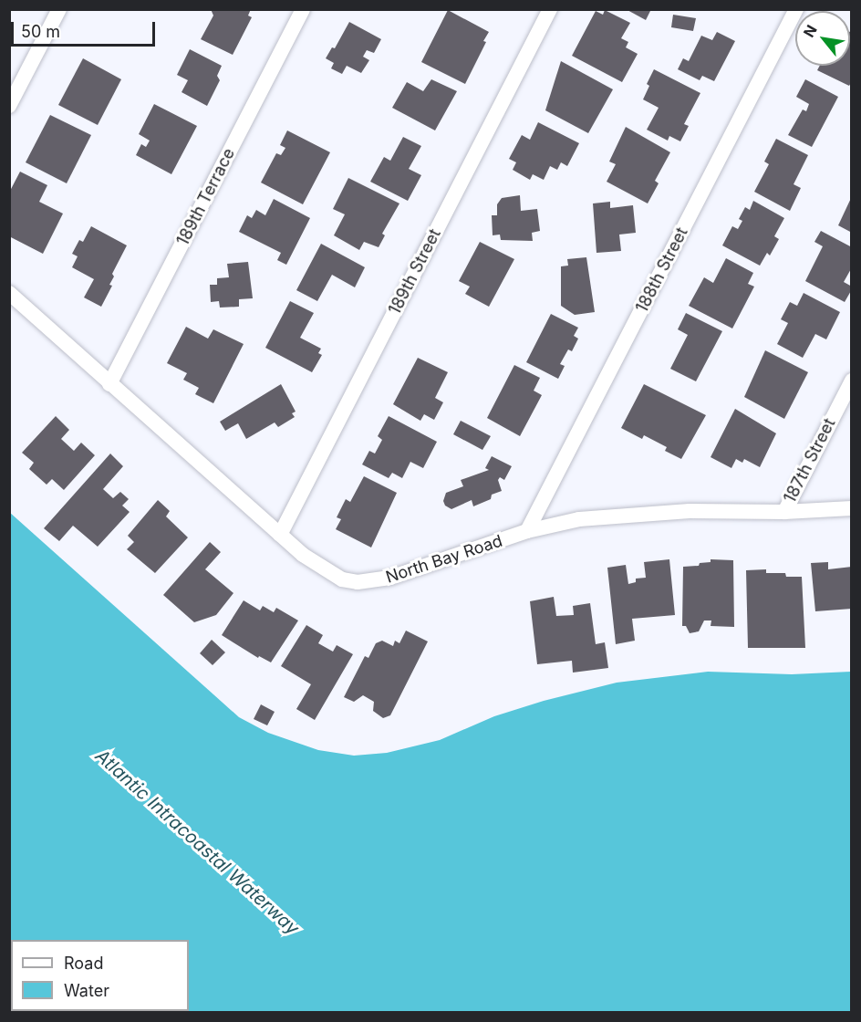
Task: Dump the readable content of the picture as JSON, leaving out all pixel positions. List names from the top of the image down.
{
  "streets": {
    "street": [
      "189th Terrace",
      "188th Street",
      "189th Street",
      "187th Street",
      "North Bay Road"
    ]
  },
  "crossings": [
    ["189th Terrace", "North Bay Road"],
    ["188th Street", "North Bay Road"],
    ["189th Street", "North Bay Road"],
    ["187th Street", "North Bay Road"]
  ],
  "water": ["Atlantic Intracoastal Waterway"],
  "legend": ["Road", "Water"],
  "scale_bar": "50 m",
  "north": "top left"
}
